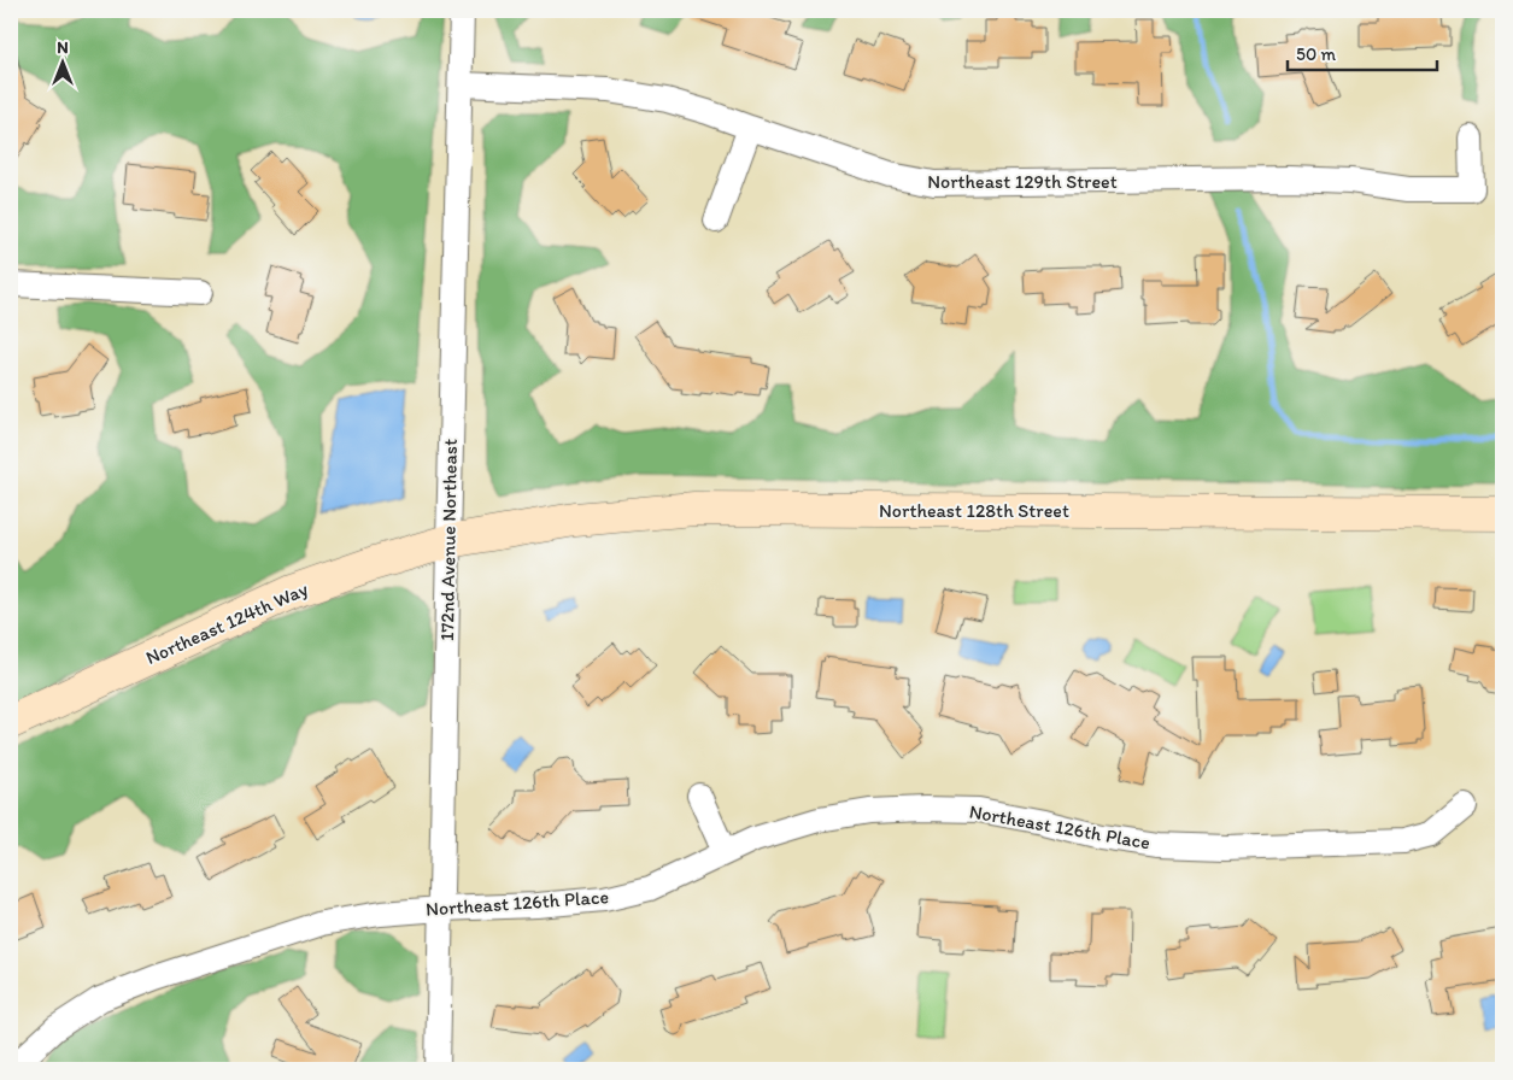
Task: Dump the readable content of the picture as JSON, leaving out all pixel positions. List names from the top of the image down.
{
  "streets": {
    "street": [
      "Northeast 129th Street",
      "Northeast 128th Street",
      "172nd Avenue Northeast",
      "Northeast 124th Way",
      "Northeast 126th Place"
    ]
  },
  "crossings": [
    ["Northeast 129th Street", "172nd Avenue Northeast"],
    ["Northeast 128th Street", "172nd Avenue Northeast"],
    ["Northeast 128th Street", "Northeast 124th Way"],
    ["172nd Avenue Northeast", "Northeast 124th Way"],
    ["172nd Avenue Northeast", "Northeast 126th Place"]
  ],
  "scale_bar": "50 m",
  "north": "top"
}
